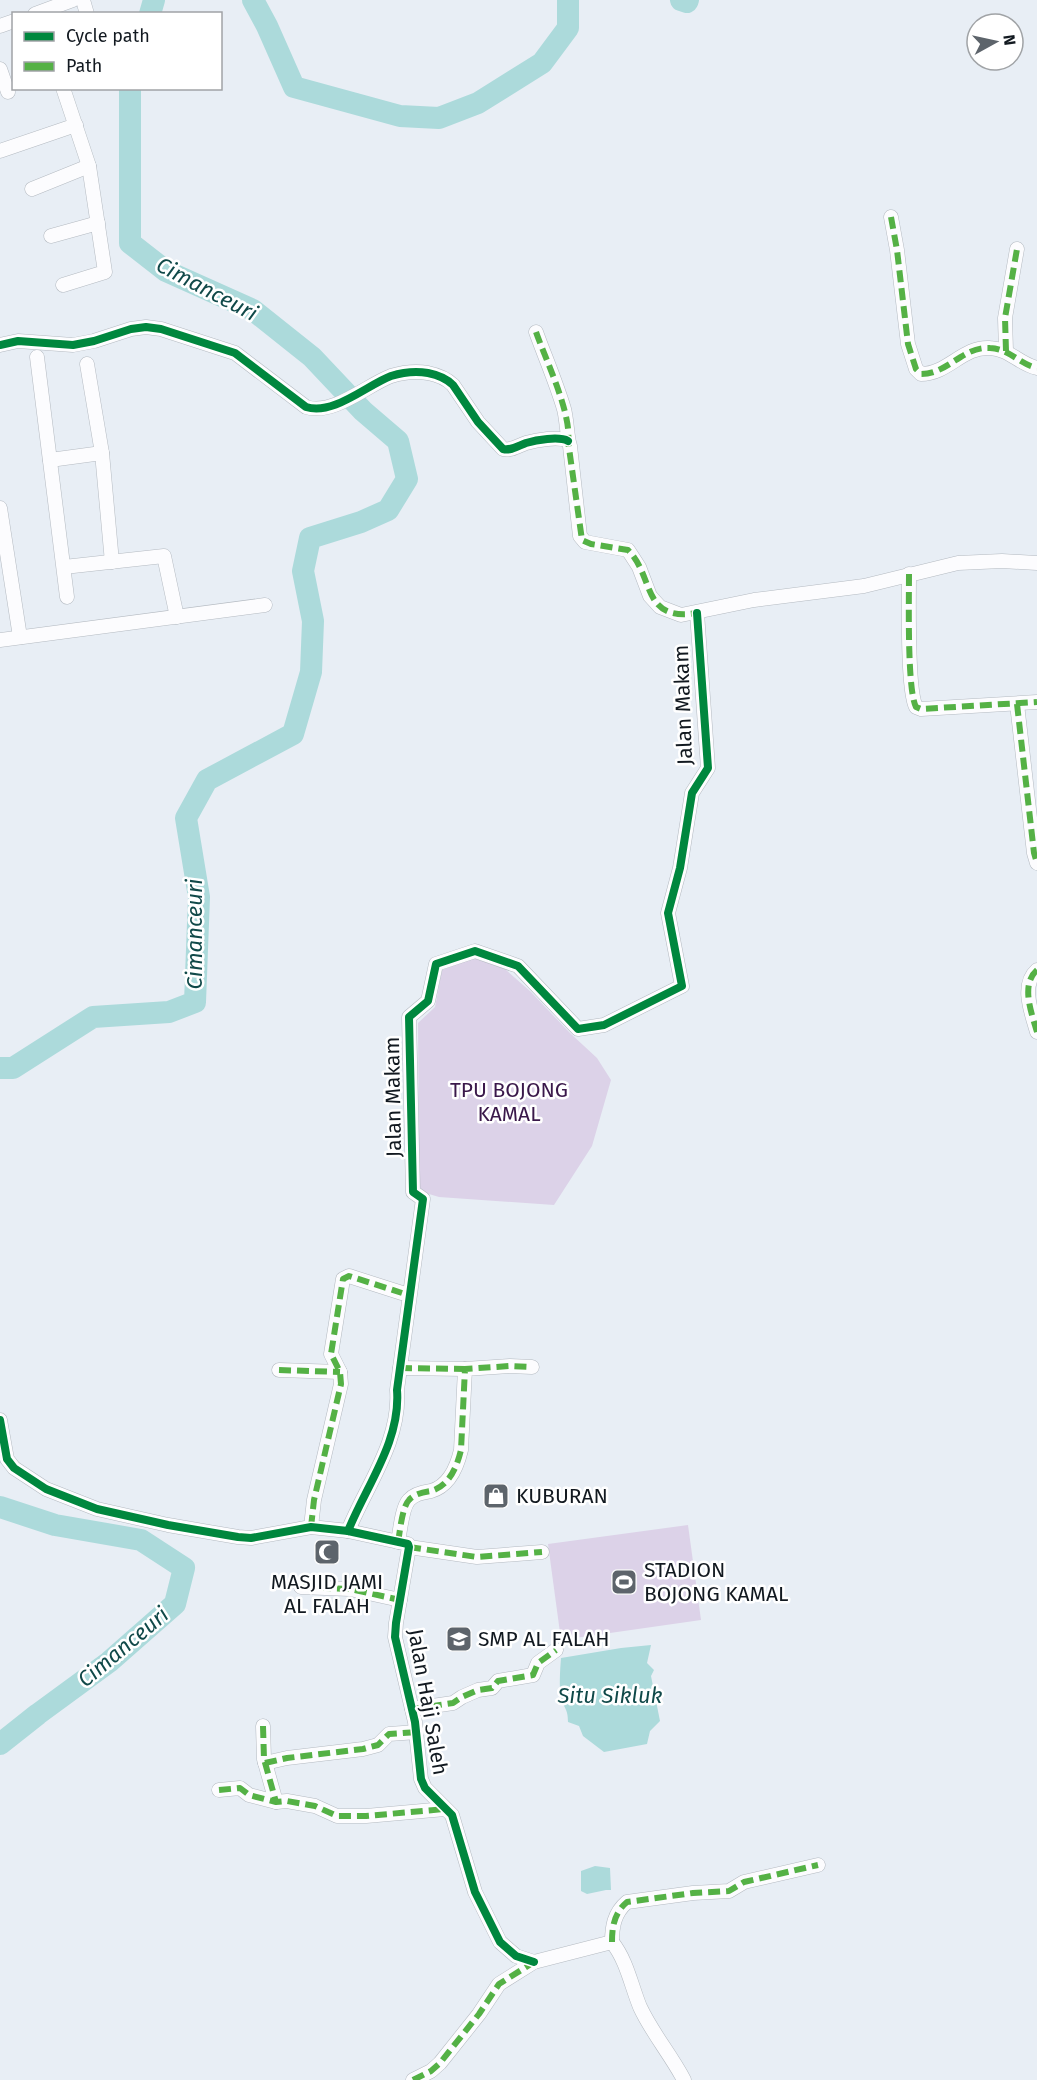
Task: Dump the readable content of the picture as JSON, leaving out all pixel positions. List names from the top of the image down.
{
  "streets": {
    "street": ["Jalan Makam", "Jalan Haji Saleh"]
  },
  "water": ["Cimanceuri", "Situ Sikluk"],
  "parks": ["TPU BOJONG KAMAL"],
  "places": {
    "shop": ["KUBURAN"],
    "mosque": ["MASJID JAMI AL FALAH"],
    "sports": ["STADION BOJONG KAMAL"],
    "school or university": ["SMP AL FALAH"]
  },
  "legend": ["Cycle path", "Path"],
  "north": "right"
}
